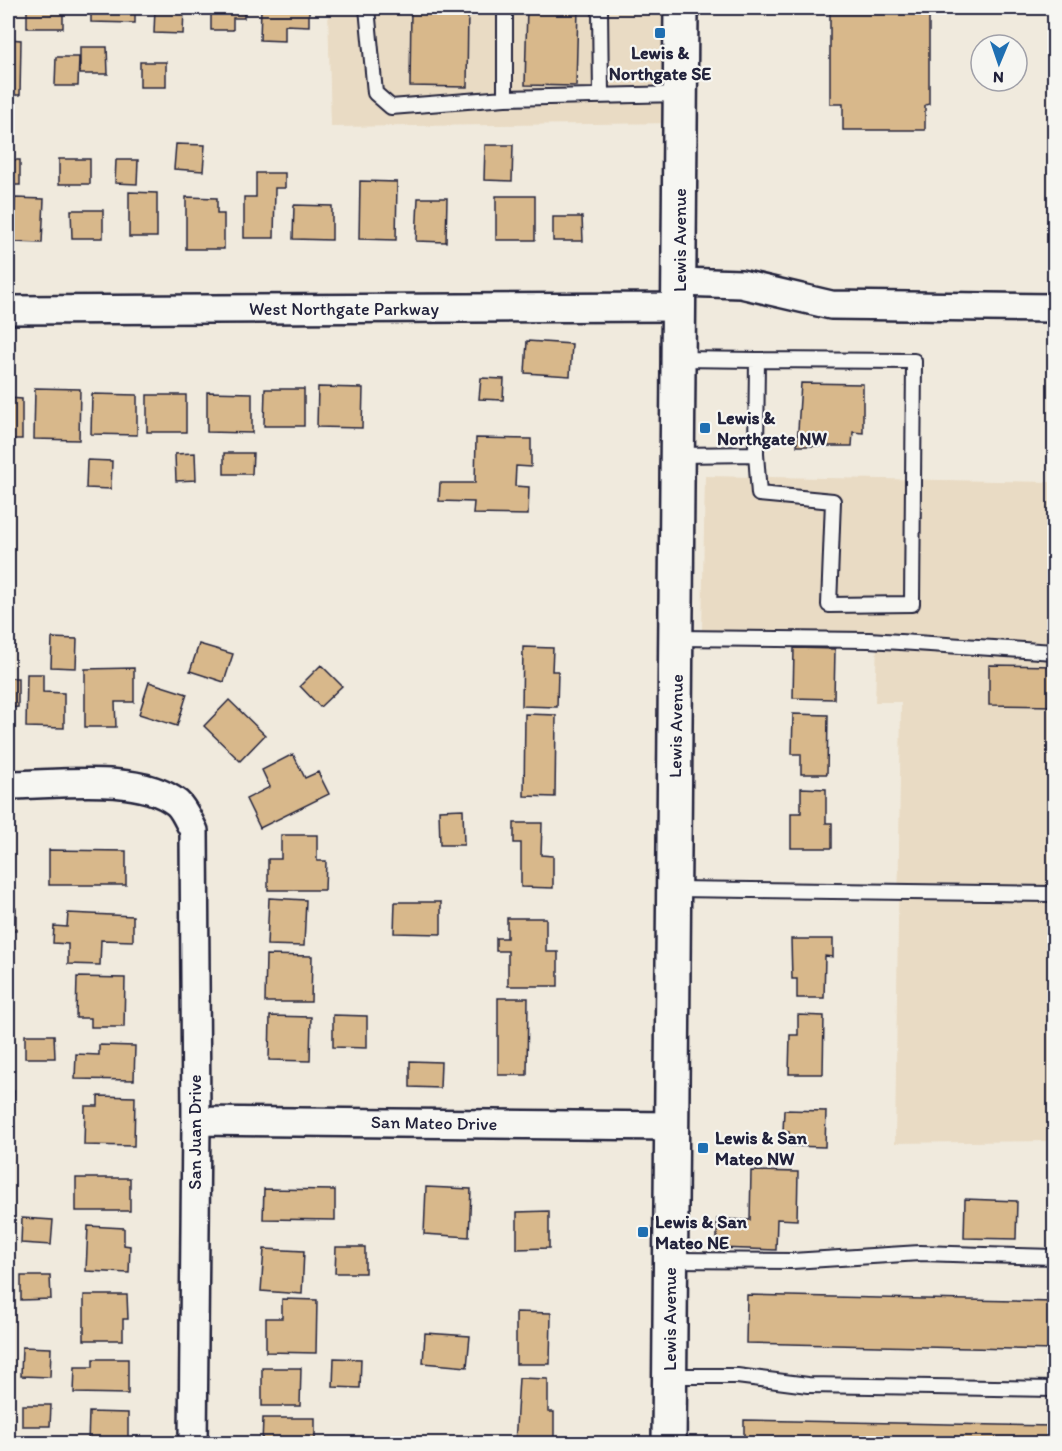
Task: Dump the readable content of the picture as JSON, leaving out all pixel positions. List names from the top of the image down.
{
  "streets": {
    "main road": ["Lewis Avenue"],
    "street": ["West Northgate Parkway", "San Mateo Drive", "San Juan Drive"]
  },
  "crossings": [
    ["Lewis Avenue", "West Northgate Parkway"],
    ["Lewis Avenue", "San Mateo Drive"],
    ["San Mateo Drive", "San Juan Drive"]
  ],
  "places": {
    "transit": [
      "Lewis & Northgate SE",
      "Lewis & Northgate NW",
      "Lewis & San Mateo NW",
      "Lewis & San Mateo NE"
    ]
  },
  "north": "bottom"
}
